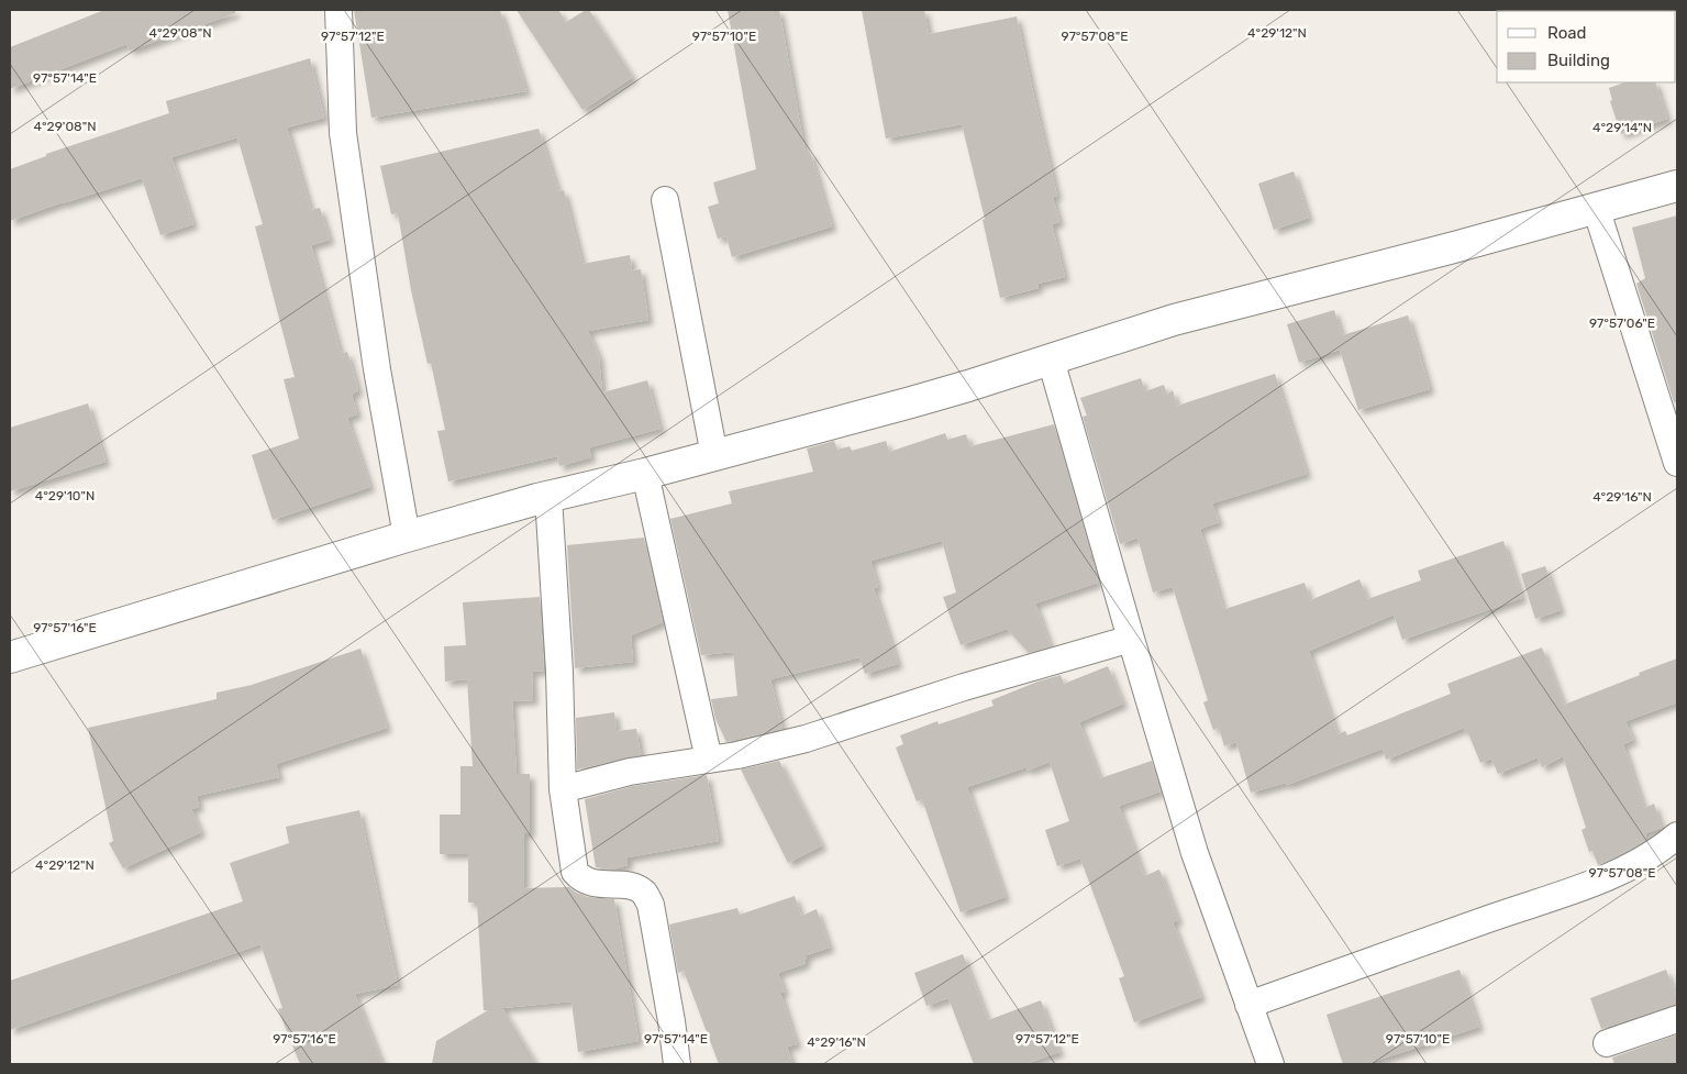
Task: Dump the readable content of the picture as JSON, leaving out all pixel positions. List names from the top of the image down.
{
  "legend": ["Road", "Building"],
  "coordinates": [
    "4°29'08\"N",
    "4°29'12\"N",
    "97°57'10\"E",
    "97°57'08\"E",
    "97°57'12\"E",
    "97°57'14\"E",
    "4°29'14\"N",
    "97°57'06\"E",
    "4°29'10\"N",
    "4°29'16\"N",
    "97°57'16\"E"
  ]
}
